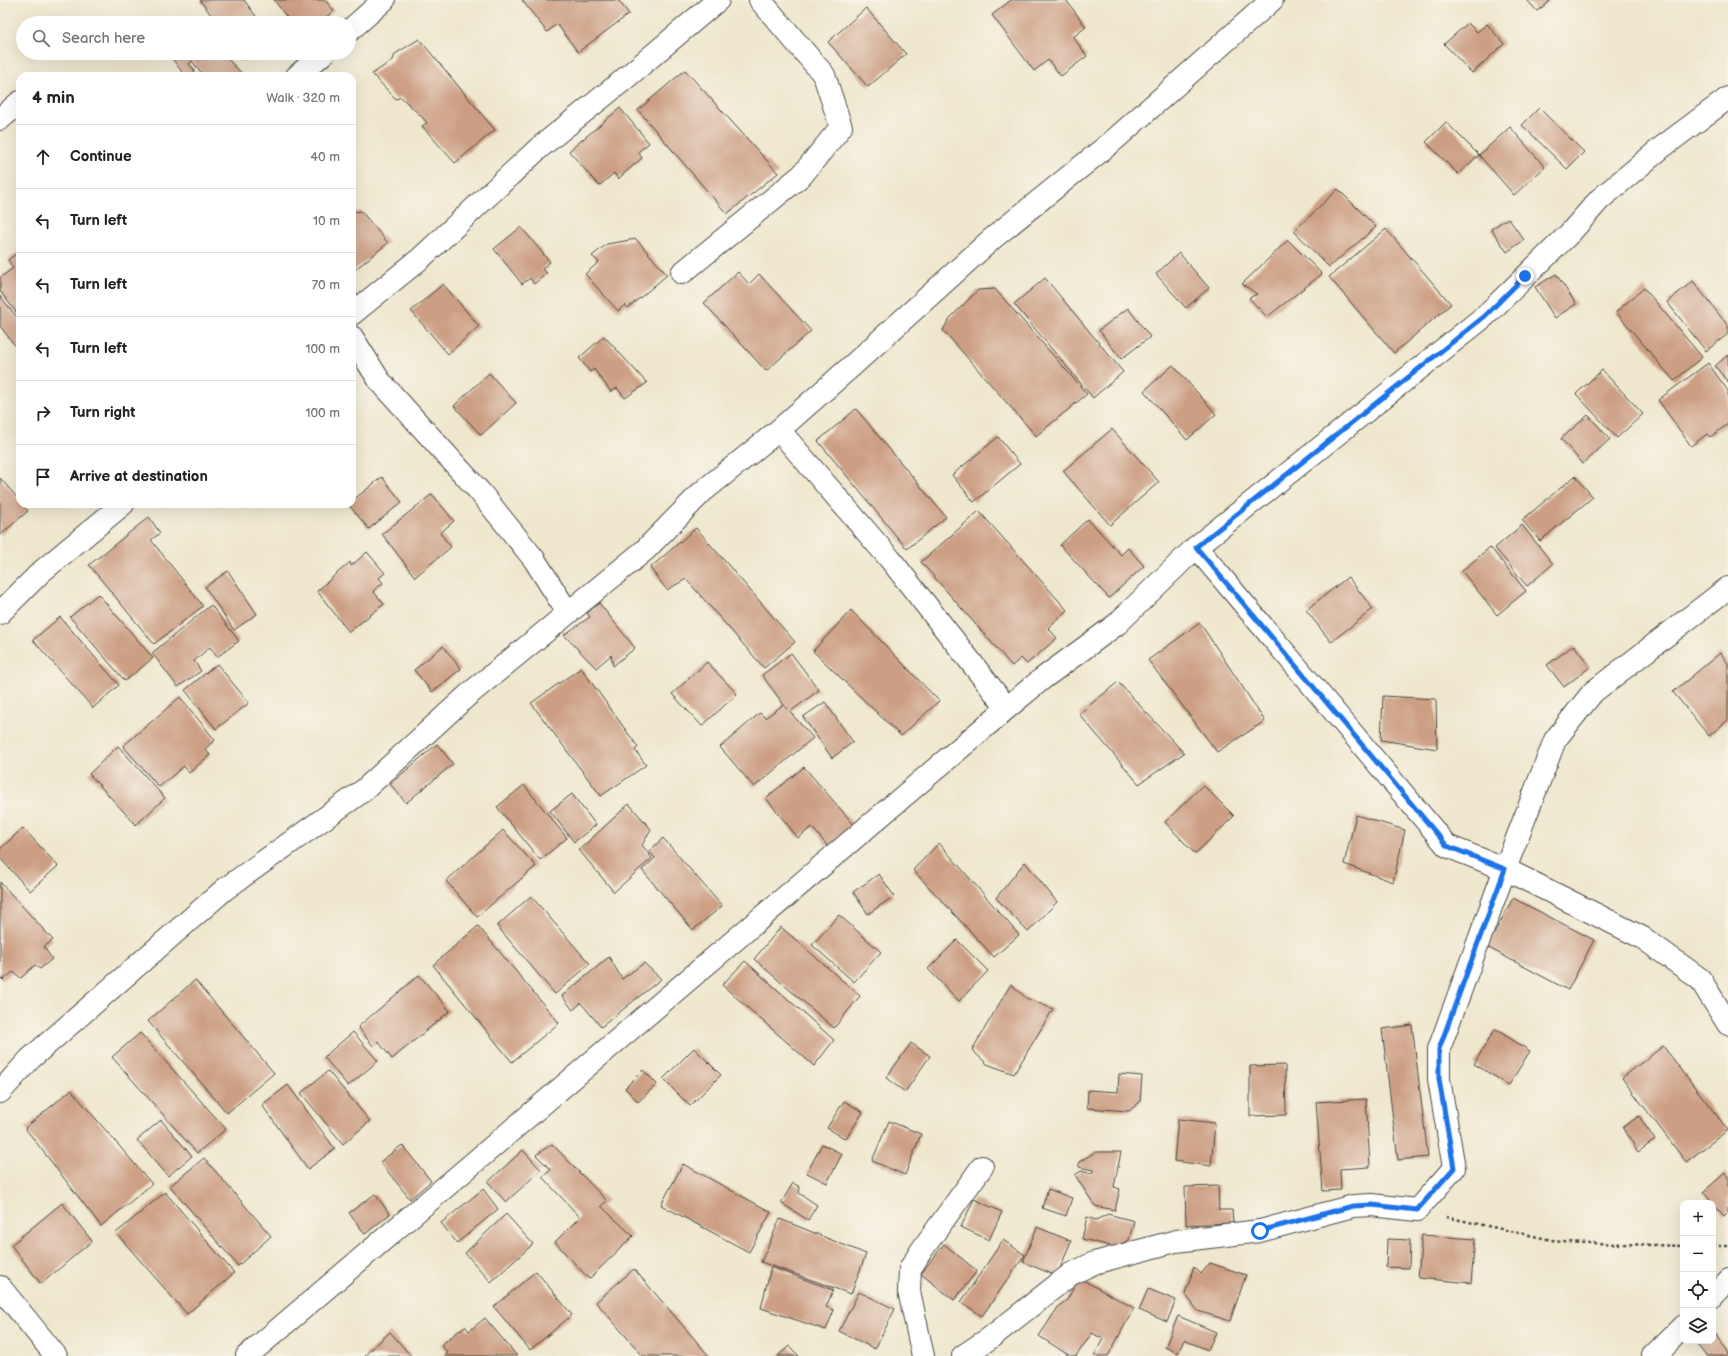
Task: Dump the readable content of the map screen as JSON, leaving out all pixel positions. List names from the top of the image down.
{
  "page": {
    "search": "Search here",
    "heading": ["4 min", "Walk · 320 m"],
    "list": [
      ["Continue", "40 m"],
      ["Turn left", "10 m"],
      ["Turn left", "70 m"],
      ["Turn left", "100 m"],
      ["Turn right", "100 m"],
      "Arrive at destination"
    ],
    "map_buttons": ["+", "−"]
  }
}
